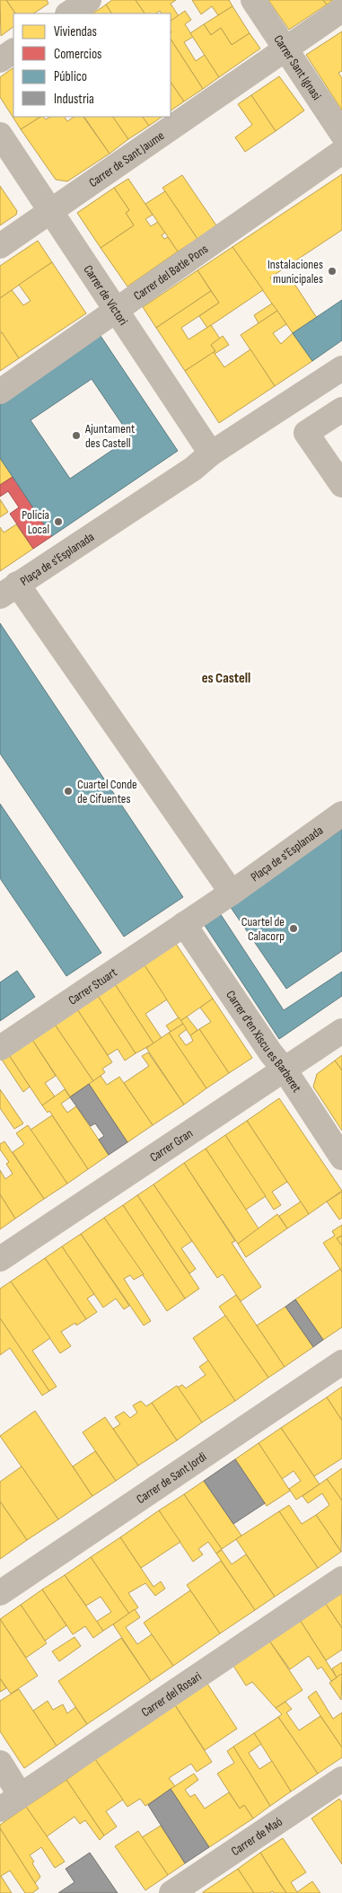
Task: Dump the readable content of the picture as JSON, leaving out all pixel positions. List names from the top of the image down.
{
  "streets": {
    "street": [
      "Carrer Sant Ignasi",
      "Carrer de Sant Jaume",
      "Carrer del Batle Pons",
      "Carrer de Victori",
      "Plaça de s'Esplanada",
      "Carrer Stuart",
      "Carrer d'en Xiscu es Barberet",
      "Carrer Gran",
      "Carrer de Sant Jordi",
      "Carrer del Rosari",
      "Carrer de Maó"
    ]
  },
  "crossings": [
    ["Carrer Sant Ignasi", "Carrer de Sant Jaume"],
    ["Carrer de Sant Jaume", "Carrer de Victori"],
    ["Carrer del Batle Pons", "Carrer de Victori"],
    ["Carrer de Victori", "Plaça de s'Esplanada"],
    ["Plaça de s'Esplanada", "Carrer Stuart"],
    ["Plaça de s'Esplanada", "Carrer d'en Xiscu es Barberet"],
    ["Carrer Stuart", "Carrer d'en Xiscu es Barberet"],
    ["Carrer d'en Xiscu es Barberet", "Carrer Gran"]
  ],
  "districts": ["es Castell"],
  "places": [
    "Instalaciones municipales",
    "Ajuntament des Castell",
    "Policía Local",
    "Cuartel Conde de Cifuentes",
    "Cuartel de Calacorp"
  ],
  "legend": [
    "Viviendas",
    "Comercios",
    "Público",
    "Industria"
  ]
}
